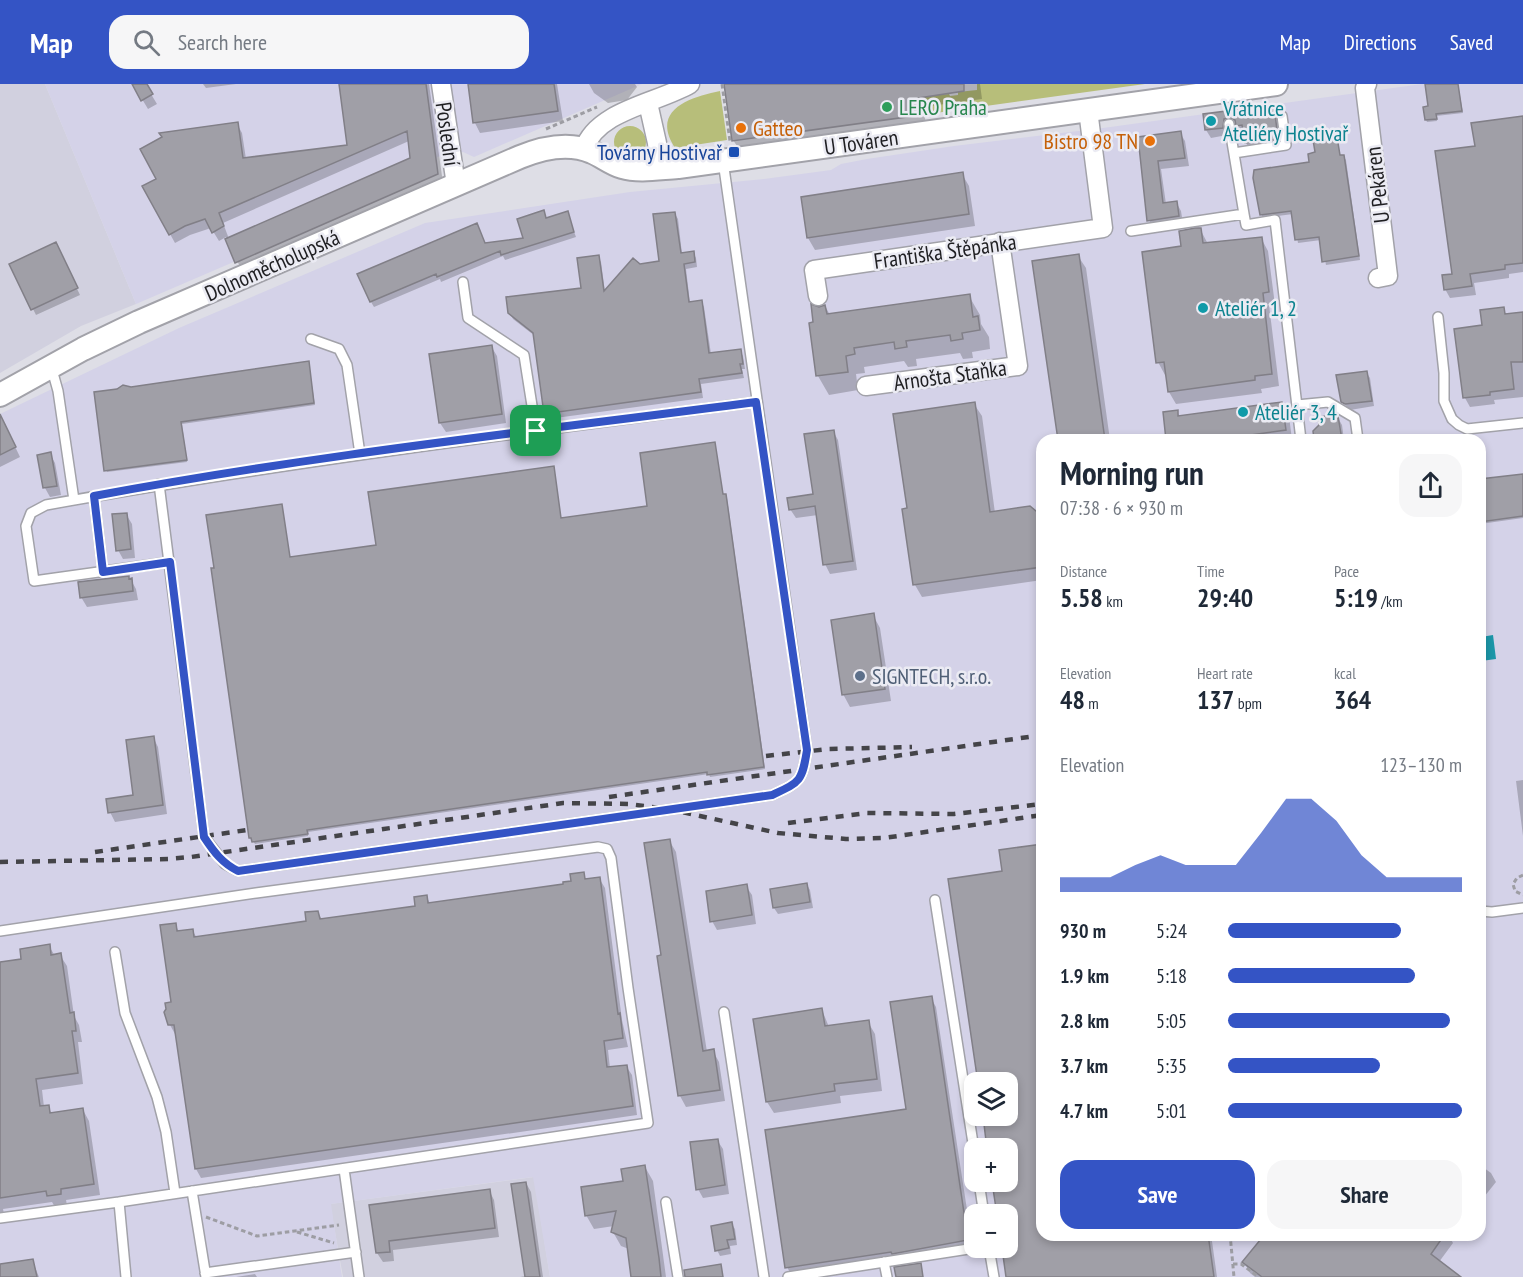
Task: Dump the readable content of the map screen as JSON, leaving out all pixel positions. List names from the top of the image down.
{
  "streets": {
    "street": [
      "Poslední",
      "U Továren",
      "U Pekáren",
      "Františka Štěpánka",
      "Dolnoměcholupská",
      "Arnošta Staňka"
    ]
  },
  "crossings": [
    ["Poslední", "Dolnoměcholupská"],
    ["U Továren", "Františka Štěpánka"],
    ["U Továren", "Dolnoměcholupská"],
    ["Františka Štěpánka", "Arnošta Staňka"]
  ],
  "places": {
    "other": [
      "LERO Praha",
      "Vrátnice Ateliéry Hostivař",
      "Gatteo",
      "Bistro 98 TN",
      "Ateliér 1, 2",
      "Ateliér 3, 4",
      "SIGNTECH, s.r.o."
    ],
    "transit": ["Továrny Hostivař"]
  },
  "page": {
    "header": "Map",
    "search": "Search here",
    "nav": ["Map", "Directions", "Saved"],
    "heading": ["Morning run", "07:38 · 6 × 930 m"],
    "stats": [
      ["Distance", "5.58 km"],
      ["Time", "29:40"],
      ["Pace", "5:19 /km"],
      ["Elevation", "48 m"],
      ["Heart rate", "137 bpm"],
      ["kcal", "364"]
    ],
    "chart": ["Elevation", "123–130 m"],
    "list": [
      {
        "name": "930 m",
        "note": "5:24"
      },
      {
        "name": "1.9 km",
        "note": "5:18"
      },
      {
        "name": "2.8 km",
        "note": "5:05"
      },
      {
        "name": "3.7 km",
        "note": "5:35"
      },
      {
        "name": "4.7 km",
        "note": "5:01"
      }
    ],
    "map_buttons": ["+", "−"],
    "buttons": ["Save", "Share"]
  }
}
